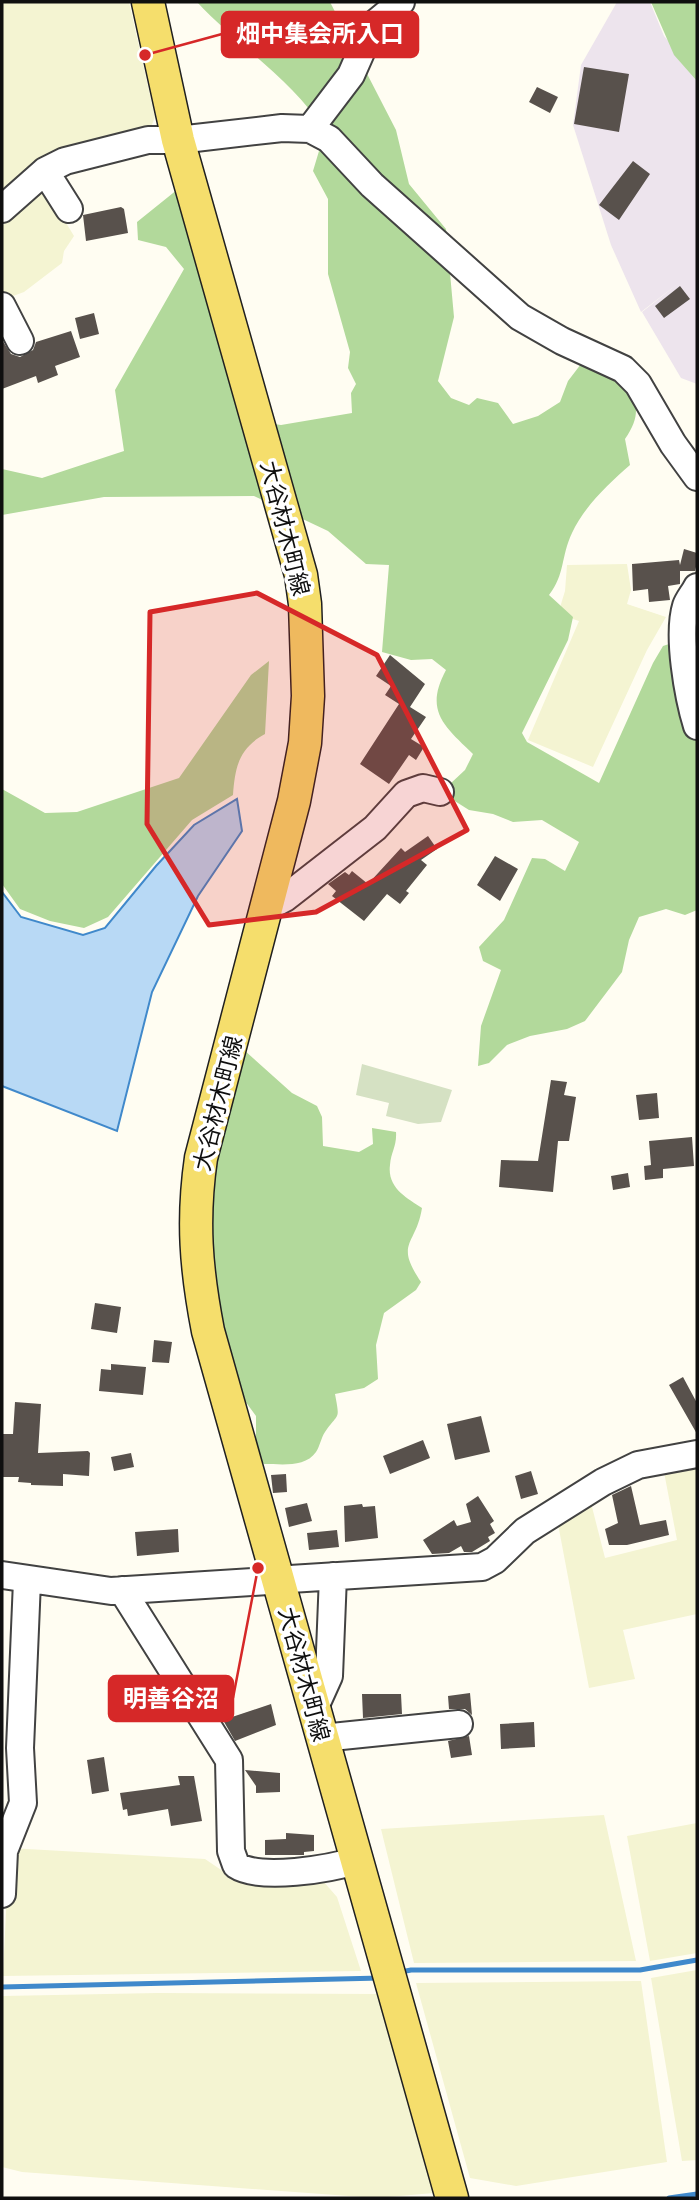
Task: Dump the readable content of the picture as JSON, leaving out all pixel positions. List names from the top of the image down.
{
  "streets": {
    "main road": ["大谷材木町線"]
  },
  "places": ["畑中集会所入口", "明善谷沼"]
}
